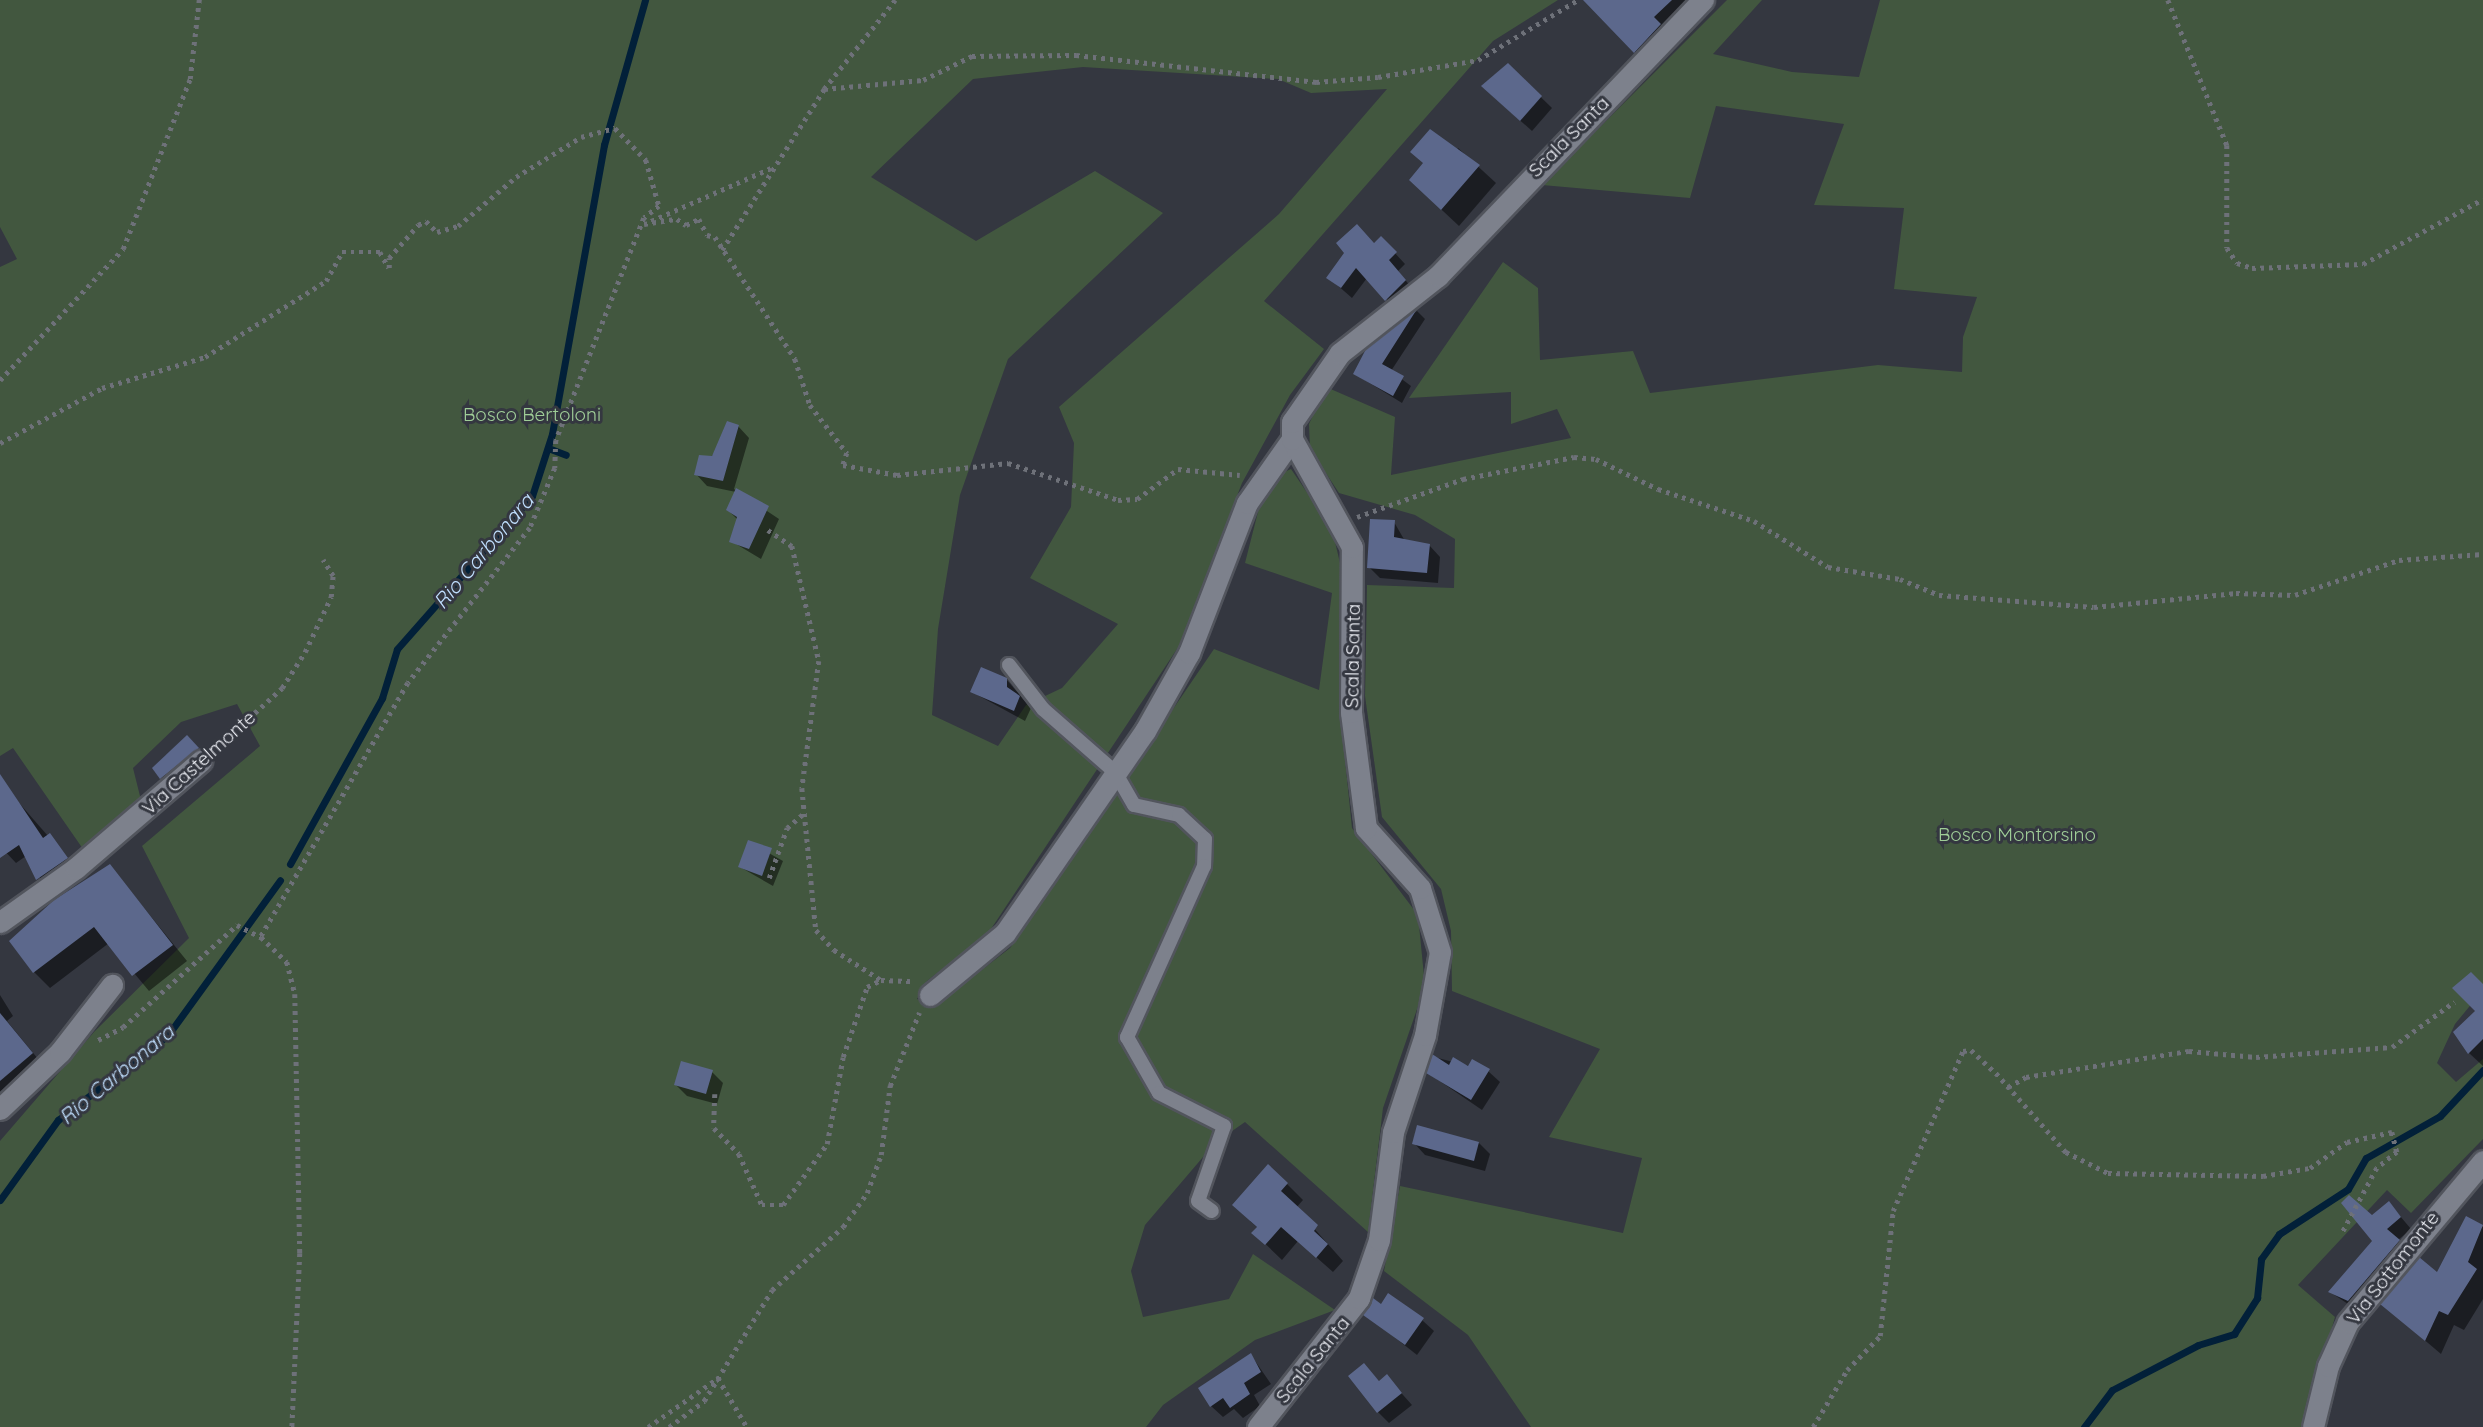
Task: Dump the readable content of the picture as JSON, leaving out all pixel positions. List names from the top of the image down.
{
  "streets": {
    "street": ["Scala Santa", "Via Castelmonte", "Via Sottomonte"]
  },
  "water": ["Rio Carbonara"],
  "parks": ["Bosco Bertoloni", "Bosco Montorsino"]
}
